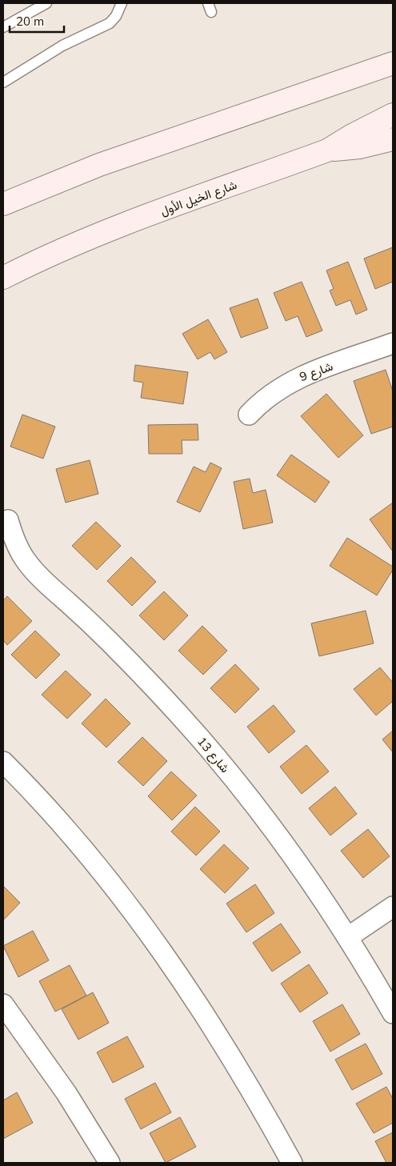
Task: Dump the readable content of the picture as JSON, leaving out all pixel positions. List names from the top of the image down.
{
  "streets": {
    "main road": ["شارع الخيل الأول"],
    "street": ["شارع 9", "شارع 13"]
  },
  "scale_bar": "20 m"
}
